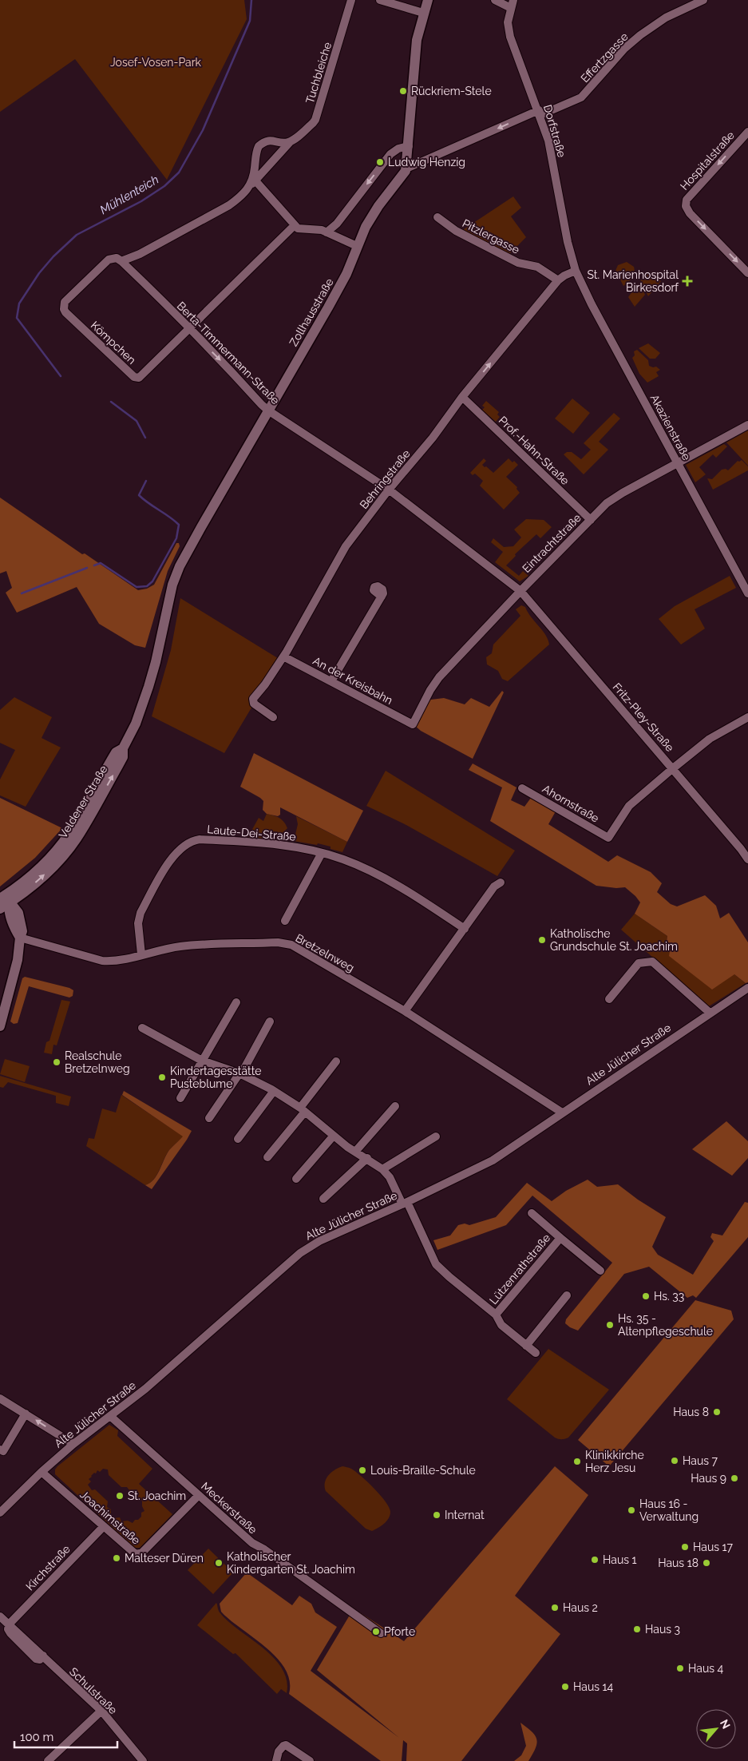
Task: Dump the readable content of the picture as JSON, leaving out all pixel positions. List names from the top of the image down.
{
  "streets": {
    "street": [
      "Effertzgasse",
      "Tuchbleiche",
      "Dorfstraße",
      "Hospitalstraße",
      "Pitzlergasse",
      "Zollhausstraße",
      "Kömpchen",
      "Berta-Timmermann-Straße",
      "Akazienstraße",
      "Prof.-Hahn-Straße",
      "Behringstraße",
      "Eintrachtstraße",
      "An der Kreisbahn",
      "Fritz-Pley-Straße",
      "Veldener Straße",
      "Ahornstraße",
      "Laute-Dei-Straße",
      "Bretzelnweg",
      "Alte Jülicher Straße",
      "Lützenrathstraße",
      "Meckerstraße",
      "Joachimstraße",
      "Kirchstraße",
      "Schulstraße"
    ]
  },
  "crossings": [
    ["Effertzgasse", "Dorfstraße"],
    ["Effertzgasse", "Zollhausstraße"],
    ["Tuchbleiche", "Kömpchen"],
    ["Tuchbleiche", "Berta-Timmermann-Straße"],
    ["Dorfstraße", "Akazienstraße"],
    ["Dorfstraße", "Behringstraße"],
    ["Pitzlergasse", "Behringstraße"],
    ["Zollhausstraße", "Berta-Timmermann-Straße"],
    ["Zollhausstraße", "Veldener Straße"],
    ["Kömpchen", "Berta-Timmermann-Straße"],
    ["Berta-Timmermann-Straße", "Behringstraße"],
    ["Berta-Timmermann-Straße", "Eintrachtstraße"],
    ["Berta-Timmermann-Straße", "Fritz-Pley-Straße"],
    ["Akazienstraße", "Behringstraße"],
    ["Akazienstraße", "Eintrachtstraße"],
    ["Prof.-Hahn-Straße", "Behringstraße"],
    ["Prof.-Hahn-Straße", "Eintrachtstraße"],
    ["Behringstraße", "An der Kreisbahn"],
    ["Eintrachtstraße", "An der Kreisbahn"],
    ["Eintrachtstraße", "Fritz-Pley-Straße"],
    ["Fritz-Pley-Straße", "Ahornstraße"],
    ["Laute-Dei-Straße", "Bretzelnweg"],
    ["Bretzelnweg", "Alte Jülicher Straße"],
    ["Alte Jülicher Straße", "Lützenrathstraße"],
    ["Alte Jülicher Straße", "Meckerstraße"],
    ["Alte Jülicher Straße", "Joachimstraße"],
    ["Meckerstraße", "Joachimstraße"],
    ["Joachimstraße", "Kirchstraße"],
    ["Kirchstraße", "Schulstraße"]
  ],
  "one_way": ["Effertzgasse"],
  "water": ["Mühlenteich"],
  "parks": ["Josef-Vosen-Park"],
  "places": {
    "other": [
      "Rückriem-Stele",
      "Ludwig Henzig",
      "Katholische Grundschule St. Joachim",
      "Realschule Bretzelnweg",
      "Kindertagesstätte Pusteblume",
      "Hs. 33",
      "Hs. 35 - Altenpflegeschule",
      "Haus 8",
      "Haus 7",
      "Klinikkirche Herz Jesu",
      "Louis-Braille-Schule",
      "Haus 9",
      "St. Joachim",
      "Haus 16 - Verwaltung",
      "Internat",
      "Haus 17",
      "Malteser Düren",
      "Haus 1",
      "Katholischer Kindergarten St. Joachim",
      "Haus 18",
      "Haus 2",
      "Haus 3",
      "Pforte",
      "Haus 4",
      "Haus 14"
    ],
    "health": ["St. Marienhospital Birkesdorf"]
  },
  "scale_bar": "100 m",
  "north": "top right"
}
